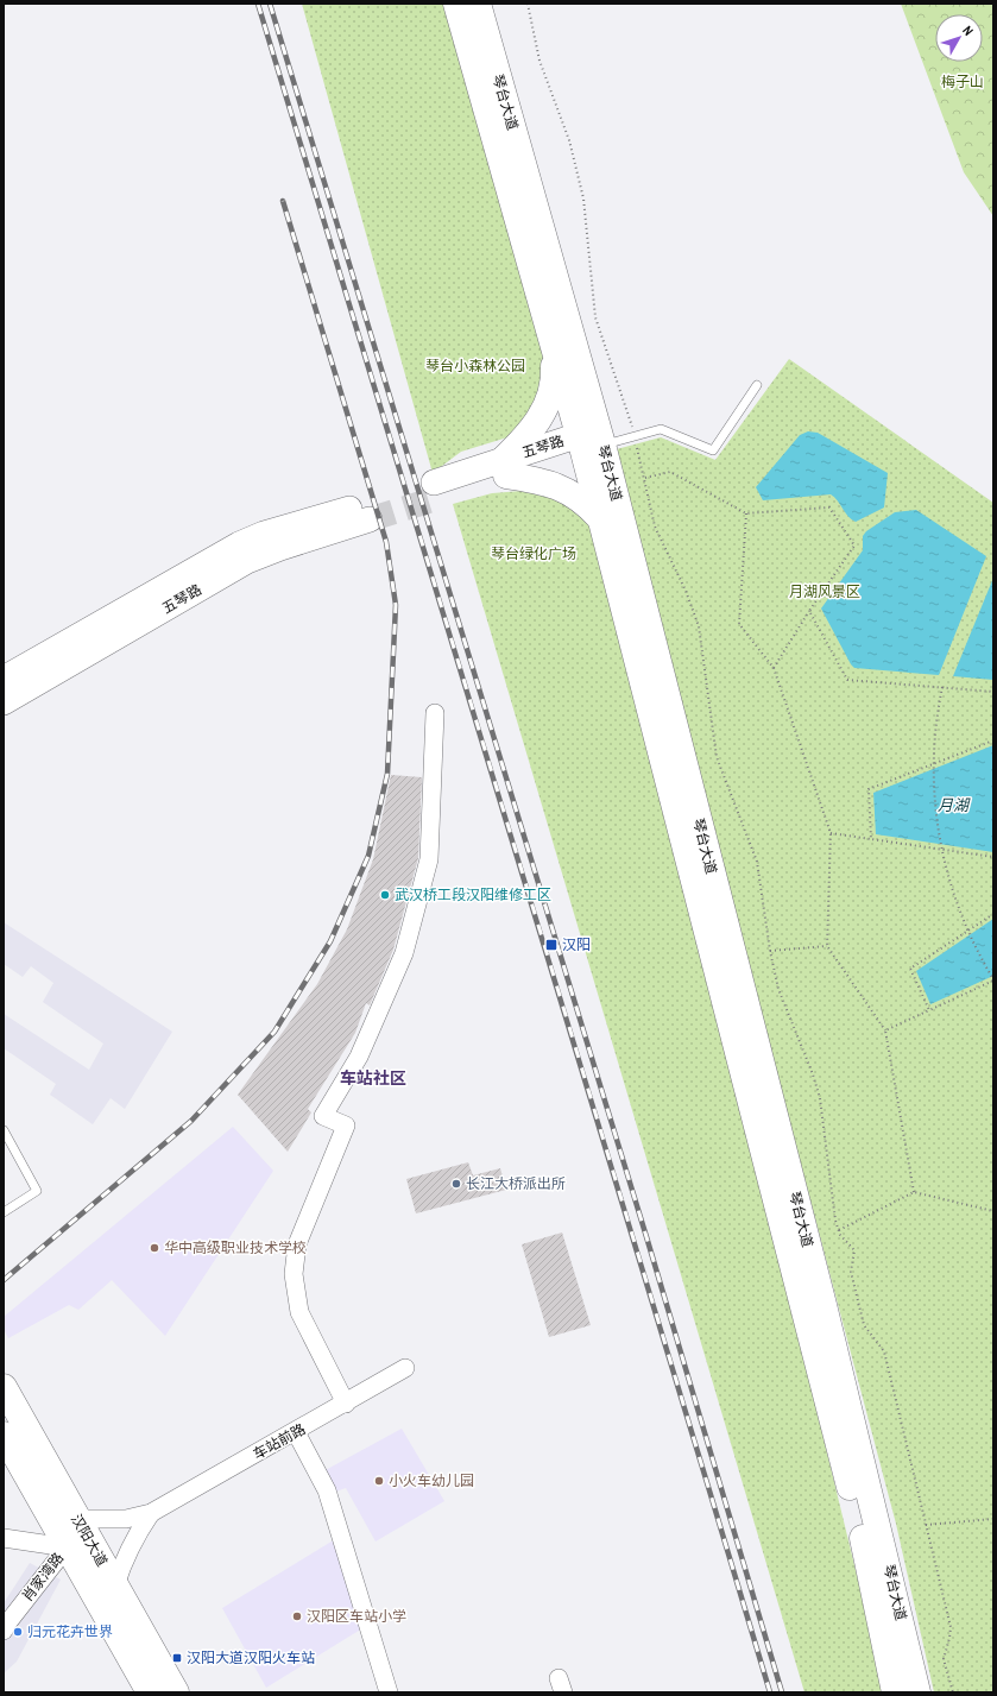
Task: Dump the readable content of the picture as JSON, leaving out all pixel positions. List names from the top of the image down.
{
  "streets": {
    "main road": ["琴台大道", "五琴路", "汉阳大道"],
    "street": ["车站前路", "肖家湾路"]
  },
  "crossings": [
    ["琴台大道", "五琴路"],
    ["汉阳大道", "肖家湾路"]
  ],
  "districts": ["车站社区"],
  "water": ["月湖"],
  "parks": [
    "梅子山",
    "琴台小森林公园",
    "琴台绿化广场",
    "月湖风景区"
  ],
  "places": {
    "other": [
      "武汉桥工段汉阳维修工区",
      "长江大桥派出所",
      "华中高级职业技术学校",
      "小火车幼儿园",
      "汉阳区车站小学",
      "归元花卉世界"
    ],
    "transit": ["汉阳", "汉阳大道汉阳火车站"]
  },
  "north": "top right"
}
